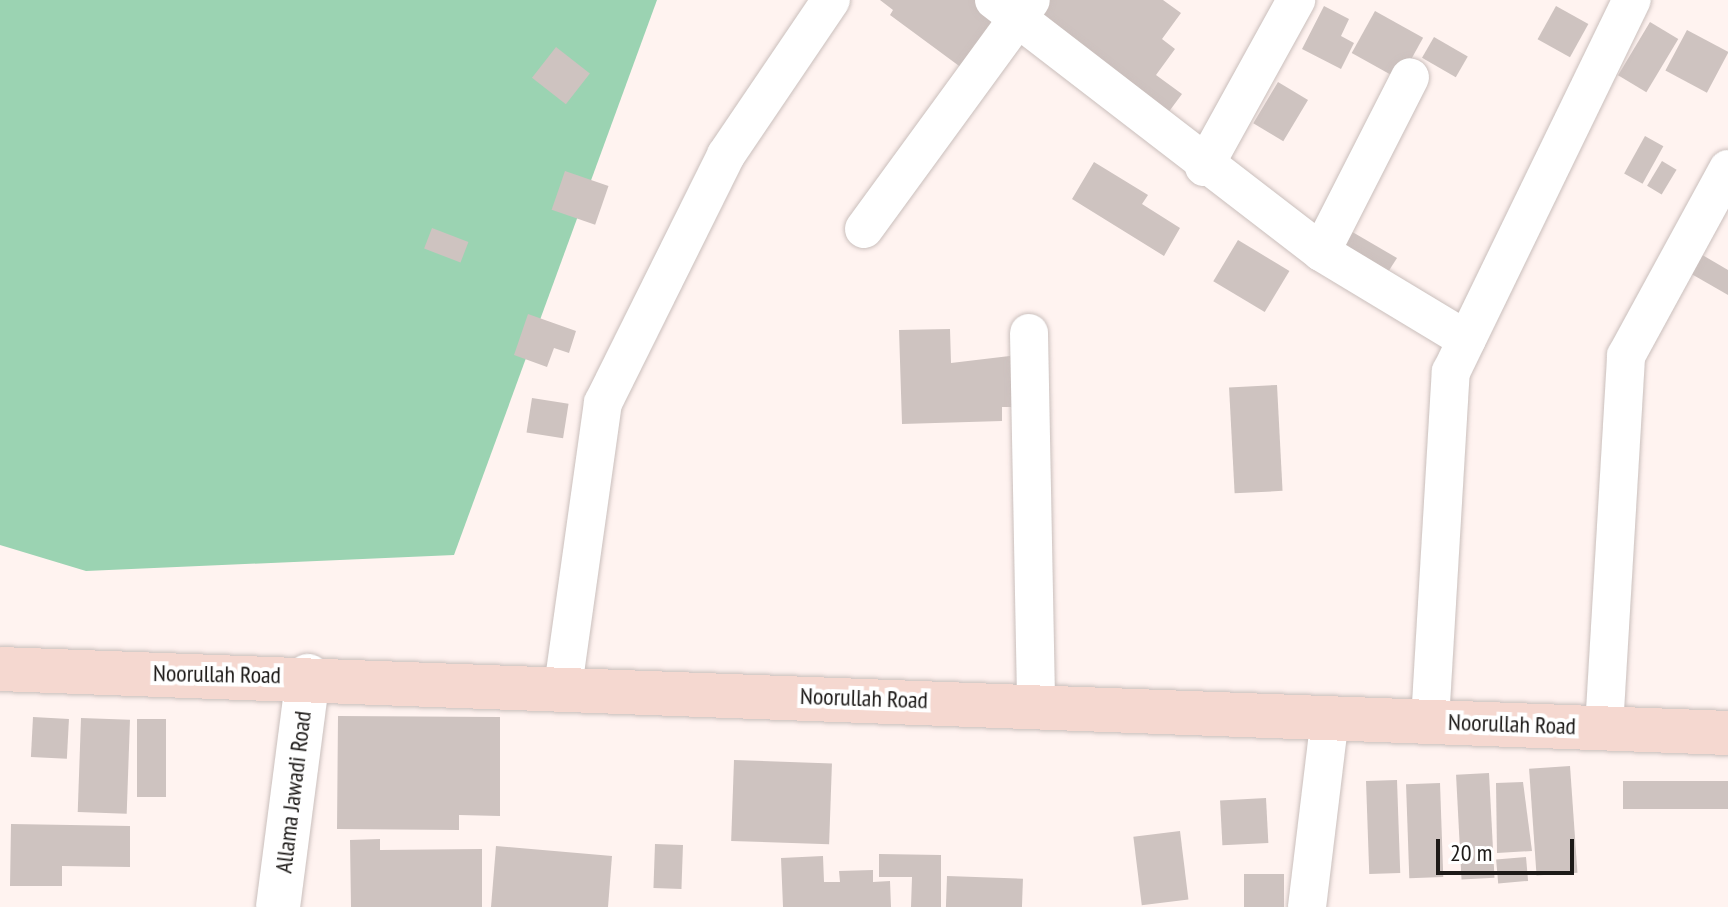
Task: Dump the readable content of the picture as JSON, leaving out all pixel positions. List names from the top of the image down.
{
  "streets": {
    "main road": ["Noorullah Road"],
    "street": ["Allama Jawadi Road"]
  },
  "crossings": [
    ["Noorullah Road", "Allama Jawadi Road"]
  ],
  "scale_bar": "20 m"
}
